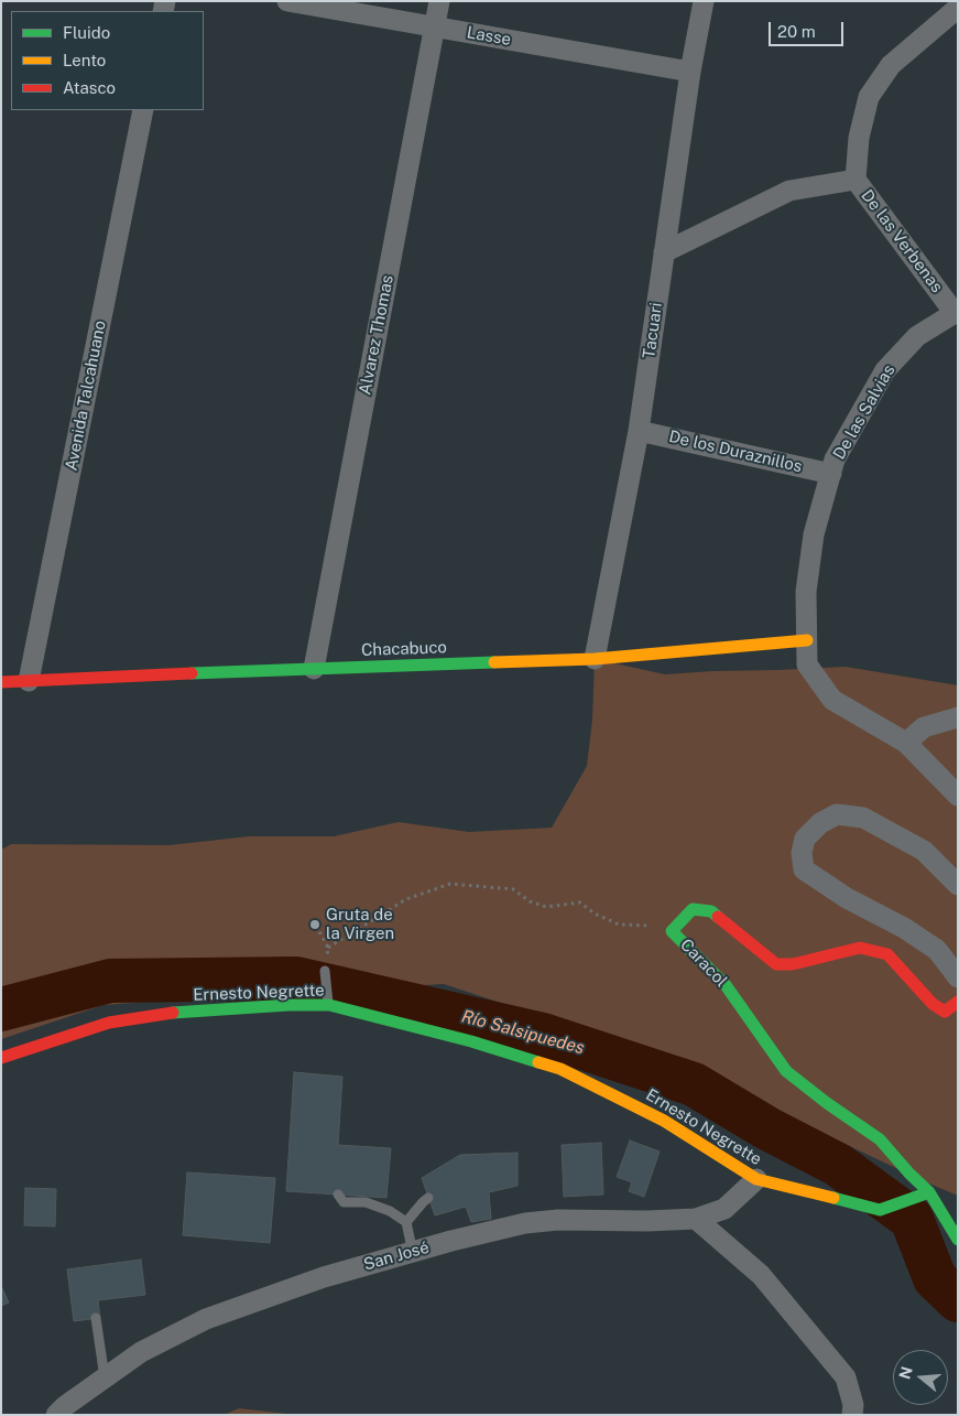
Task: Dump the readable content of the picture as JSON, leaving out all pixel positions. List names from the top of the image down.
{
  "streets": {
    "street": [
      "Lasse",
      "De las Verbenas",
      "Tacuari",
      "Alvarez Thomas",
      "Avenida Talcahuano",
      "De las Salvias",
      "De los Duraznillos",
      "Chacabuco",
      "Caracol",
      "Ernesto Negrette",
      "San José"
    ]
  },
  "crossings": [
    ["Lasse", "Tacuari"],
    ["Lasse", "Alvarez Thomas"],
    ["De las Verbenas", "De las Salvias"],
    ["Tacuari", "De los Duraznillos"],
    ["Tacuari", "Chacabuco"],
    ["Alvarez Thomas", "Chacabuco"],
    ["Avenida Talcahuano", "Chacabuco"],
    ["De las Salvias", "De los Duraznillos"],
    ["De las Salvias", "Chacabuco"],
    ["Caracol", "Ernesto Negrette"],
    ["Ernesto Negrette", "San José"]
  ],
  "water": ["Río Salsipuedes"],
  "places": ["Gruta de la Virgen"],
  "legend": ["Fluido", "Lento", "Atasco"],
  "scale_bar": "20 m",
  "north": "left"
}
